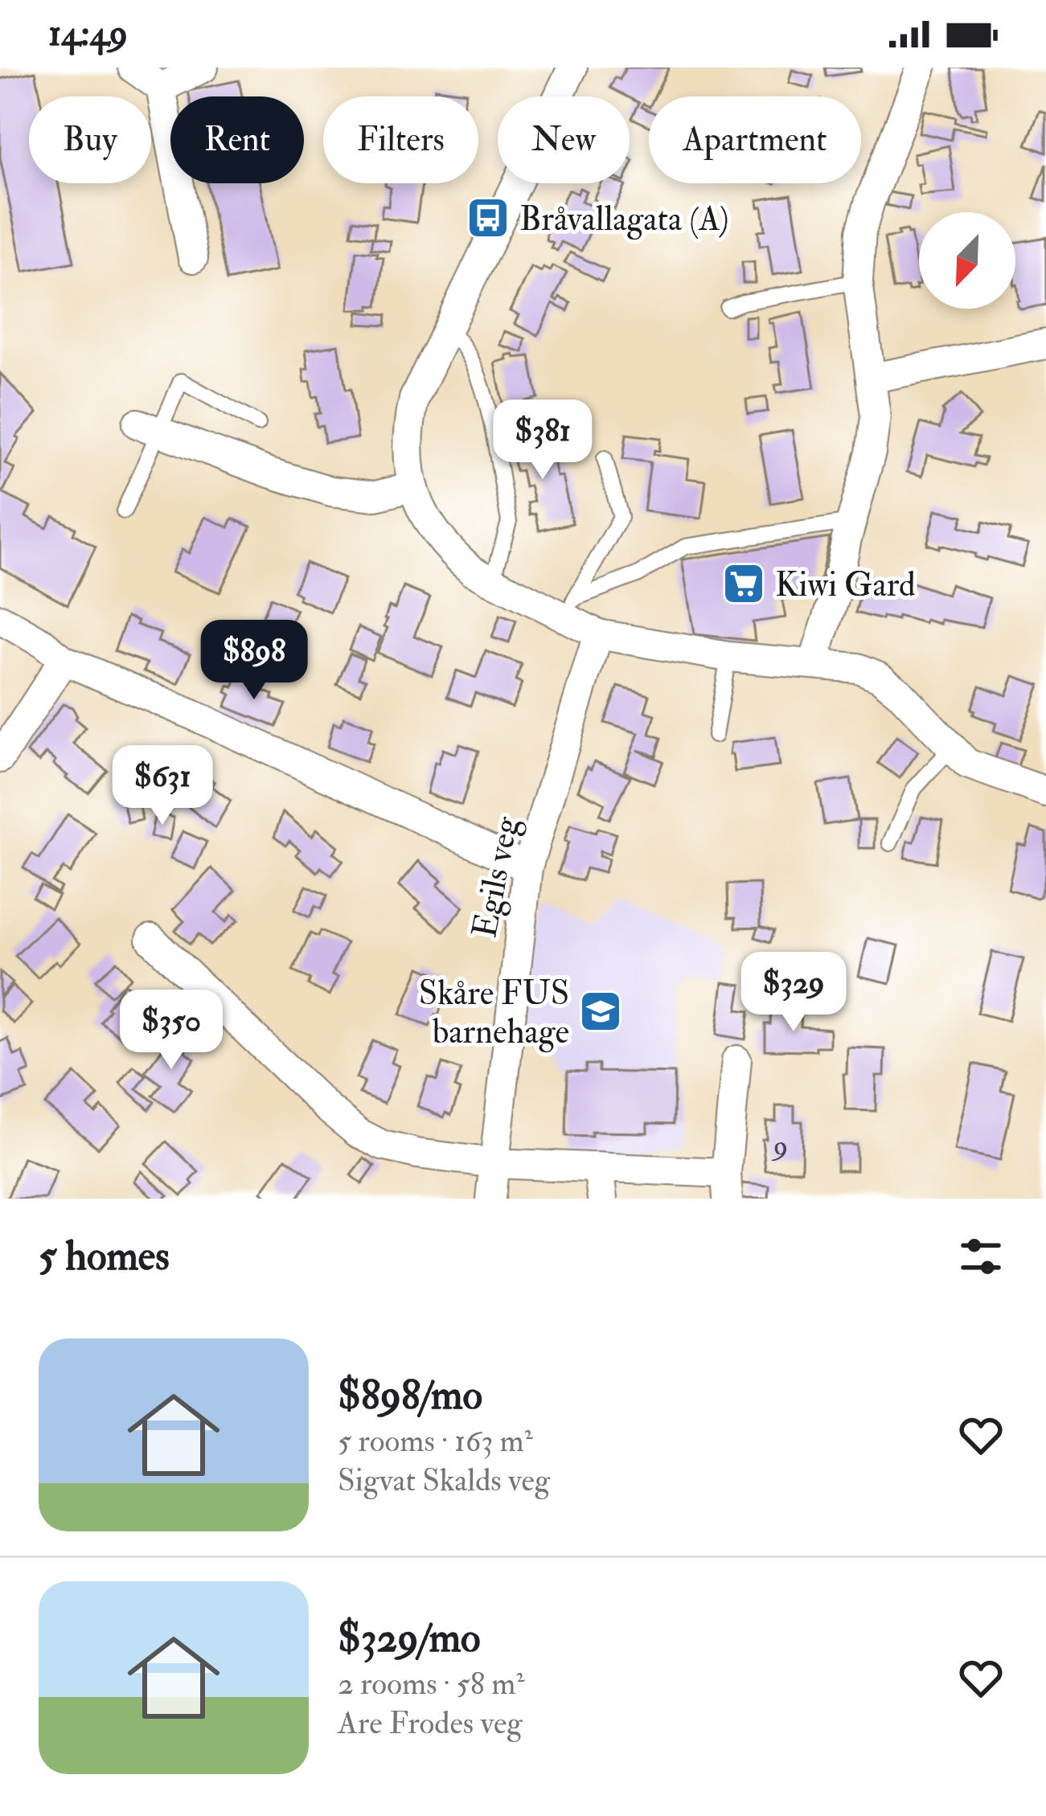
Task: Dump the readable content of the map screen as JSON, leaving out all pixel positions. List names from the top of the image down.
{
  "streets": {
    "street": ["Egils veg"]
  },
  "places": {
    "bus stop": ["Bråvallagata (A)"],
    "supermarket": ["Kiwi Gard"],
    "school or university": ["Skåre FUS barnehage"]
  },
  "house_numbers": ["9"],
  "north": "bottom left",
  "page": {
    "status": "14:49",
    "chip": [
      "Buy",
      "Rent",
      "Filters",
      "New",
      "Apartment"
    ],
    "price": [
      "$381",
      "$898",
      "$631",
      "$329",
      "$350"
    ],
    "heading": "5 homes",
    "list": [
      {
        "name": "$898/mo",
        "note": "5 rooms · 163 m² · Sigvat Skalds veg"
      },
      {
        "name": "$329/mo",
        "note": "2 rooms · 58 m² · Are Frodes veg"
      }
    ]
  }
}
